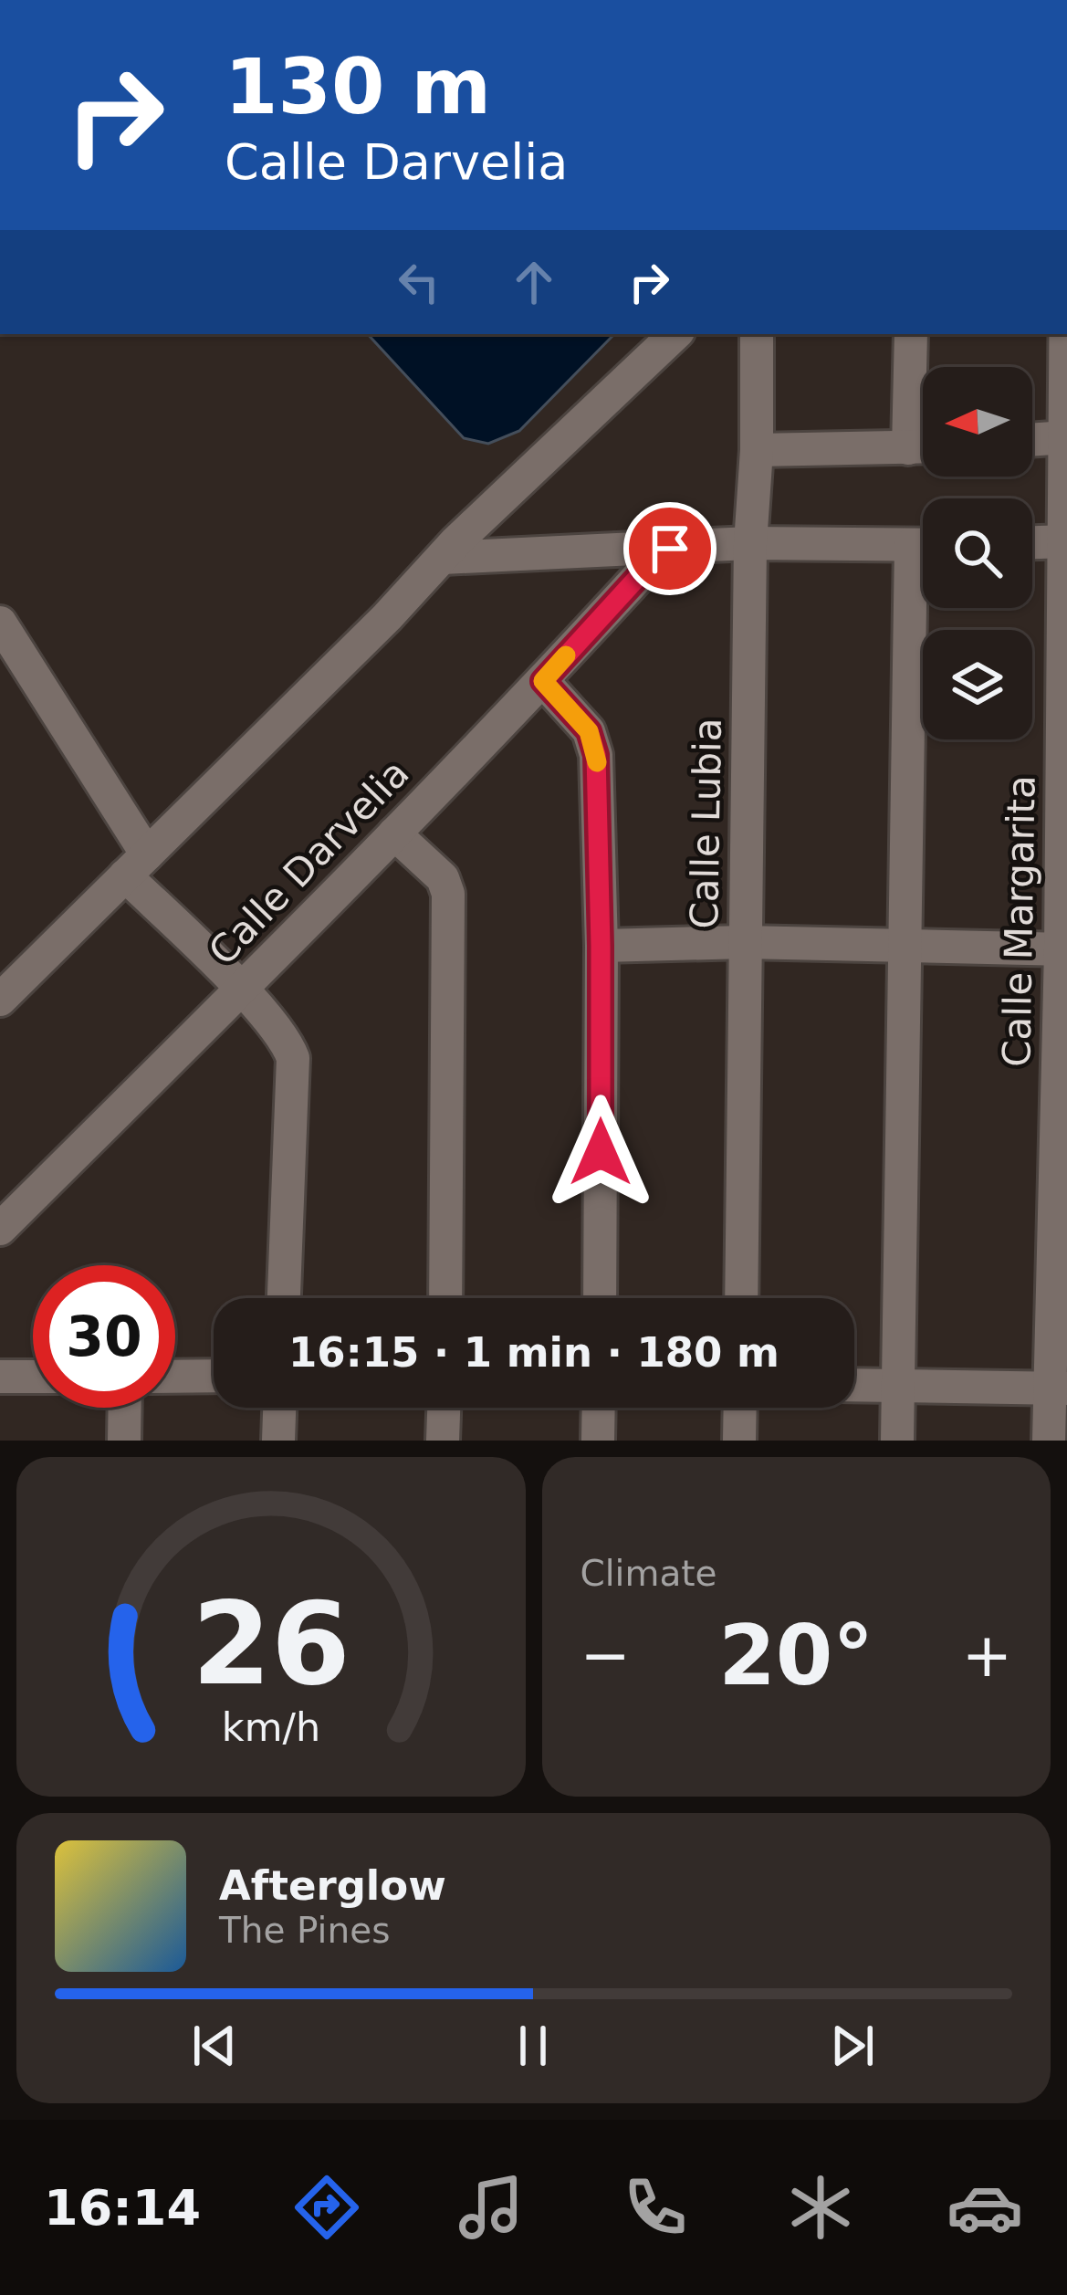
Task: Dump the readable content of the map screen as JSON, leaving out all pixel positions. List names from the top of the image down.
{
  "streets": {
    "street": ["Calle Lubia", "Calle Darvelia", "Calle Margarita"]
  },
  "north": "left",
  "page": {
    "turn": ["130 m", "Calle Darvelia"],
    "limit": "30",
    "trip": "16:15 · 1 min · 180 m",
    "tile": "Climate",
    "heat": ["−", "20°", "+"],
    "song": ["Afterglow", "The Pines"],
    "tabs": "16:14",
    "gauge": ["26", "km/h"]
  }
}
